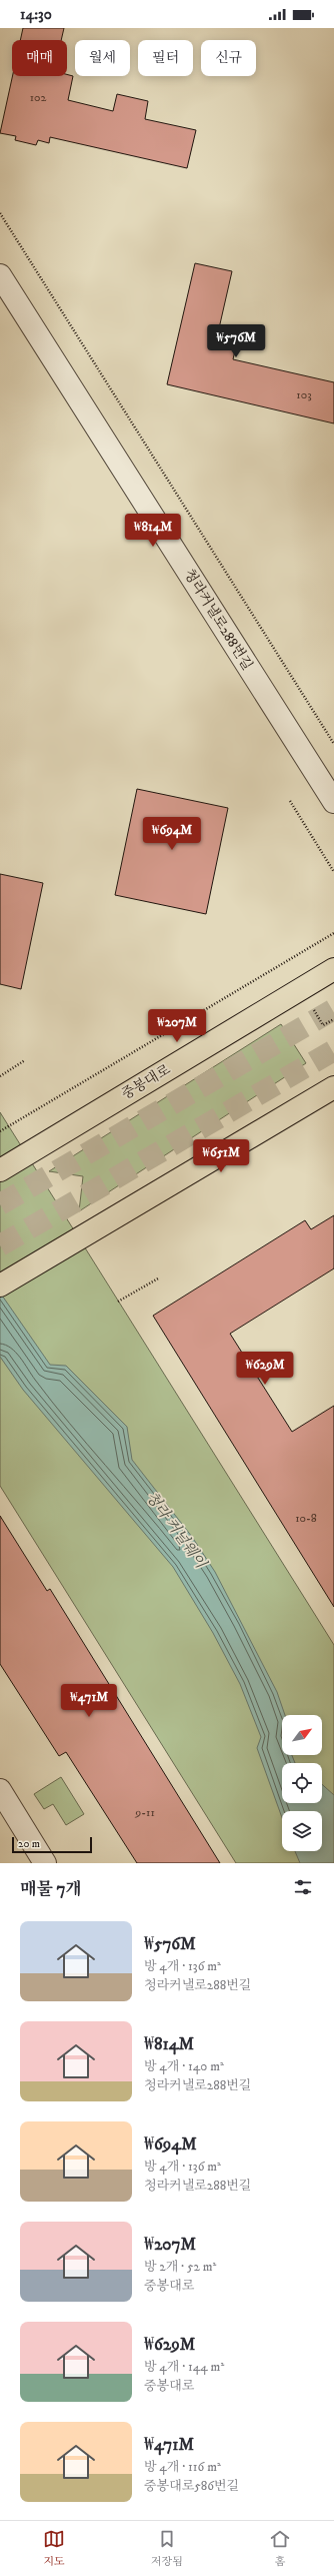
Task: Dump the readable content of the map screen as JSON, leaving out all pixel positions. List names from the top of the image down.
{
  "streets": {
    "main road": ["중봉대로"],
    "street": ["청라커낼로288번길"]
  },
  "water": ["청라 커널웨이"],
  "house_numbers": [
    "102",
    "103",
    "10-8",
    "9-11"
  ],
  "scale_bar": "20 m",
  "north": "top right",
  "page": {
    "status": "14:30",
    "chip": [
      "매매",
      "월세",
      "필터",
      "신규"
    ],
    "price": [
      "₩576M",
      "₩814M",
      "₩694M",
      "₩207M",
      "₩651M",
      "₩629M",
      "₩471M"
    ],
    "scale": "20 m",
    "heading": "매물 7개",
    "list": [
      {
        "name": "₩576M",
        "note": "방 4개 · 136 m² · 청라커낼로288번길"
      },
      {
        "name": "₩814M",
        "note": "방 4개 · 140 m² · 청라커낼로288번길"
      },
      {
        "name": "₩694M",
        "note": "방 4개 · 136 m² · 청라커낼로288번길"
      },
      {
        "name": "₩207M",
        "note": "방 2개 · 52 m² · 중봉대로"
      },
      {
        "name": "₩629M",
        "note": "방 4개 · 144 m² · 중봉대로"
      },
      {
        "name": "₩471M",
        "note": "방 4개 · 116 m² · 중봉대로586번길"
      }
    ],
    "tabs": ["지도", "저장됨", "홈"]
  }
}
